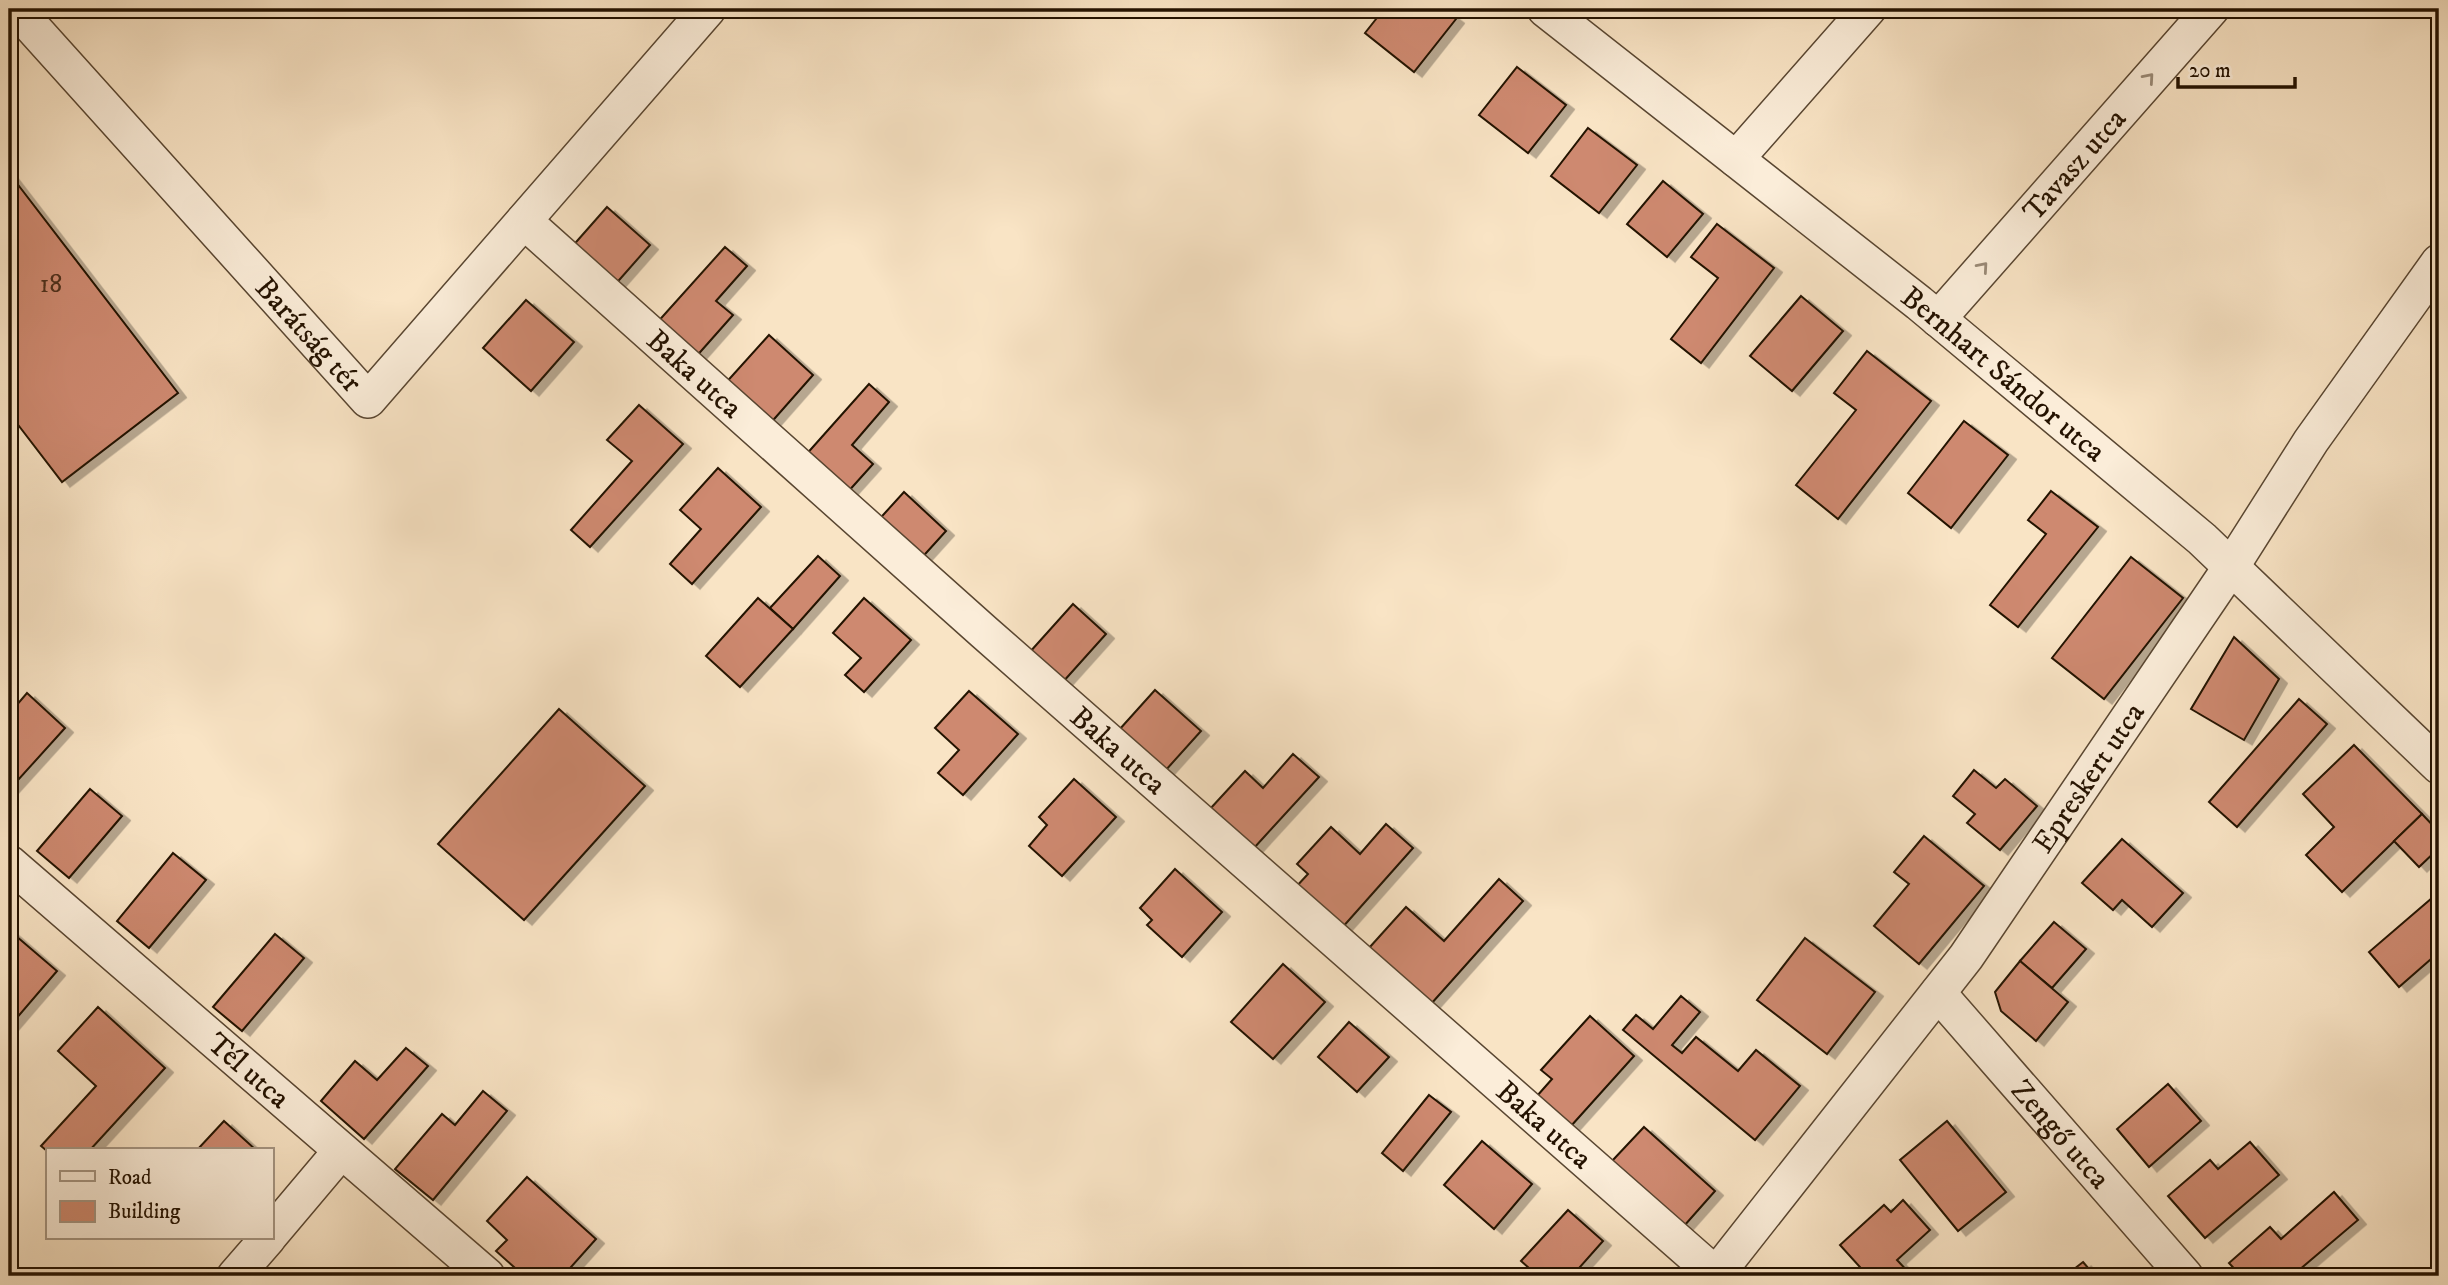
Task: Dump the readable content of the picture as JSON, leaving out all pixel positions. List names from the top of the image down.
{
  "streets": {
    "street": [
      "Tavasz utca",
      "Barátság tér",
      "Baka utca",
      "Bernhart Sándor utca",
      "Epreskert utca",
      "Tél utca",
      "Zengő utca"
    ]
  },
  "crossings": [
    ["Tavasz utca", "Bernhart Sándor utca"],
    ["Barátság tér", "Baka utca"],
    ["Baka utca", "Epreskert utca"],
    ["Bernhart Sándor utca", "Epreskert utca"],
    ["Epreskert utca", "Zengő utca"]
  ],
  "house_numbers": ["18"],
  "legend": ["Road", "Building"],
  "scale_bar": "20 m"
}
